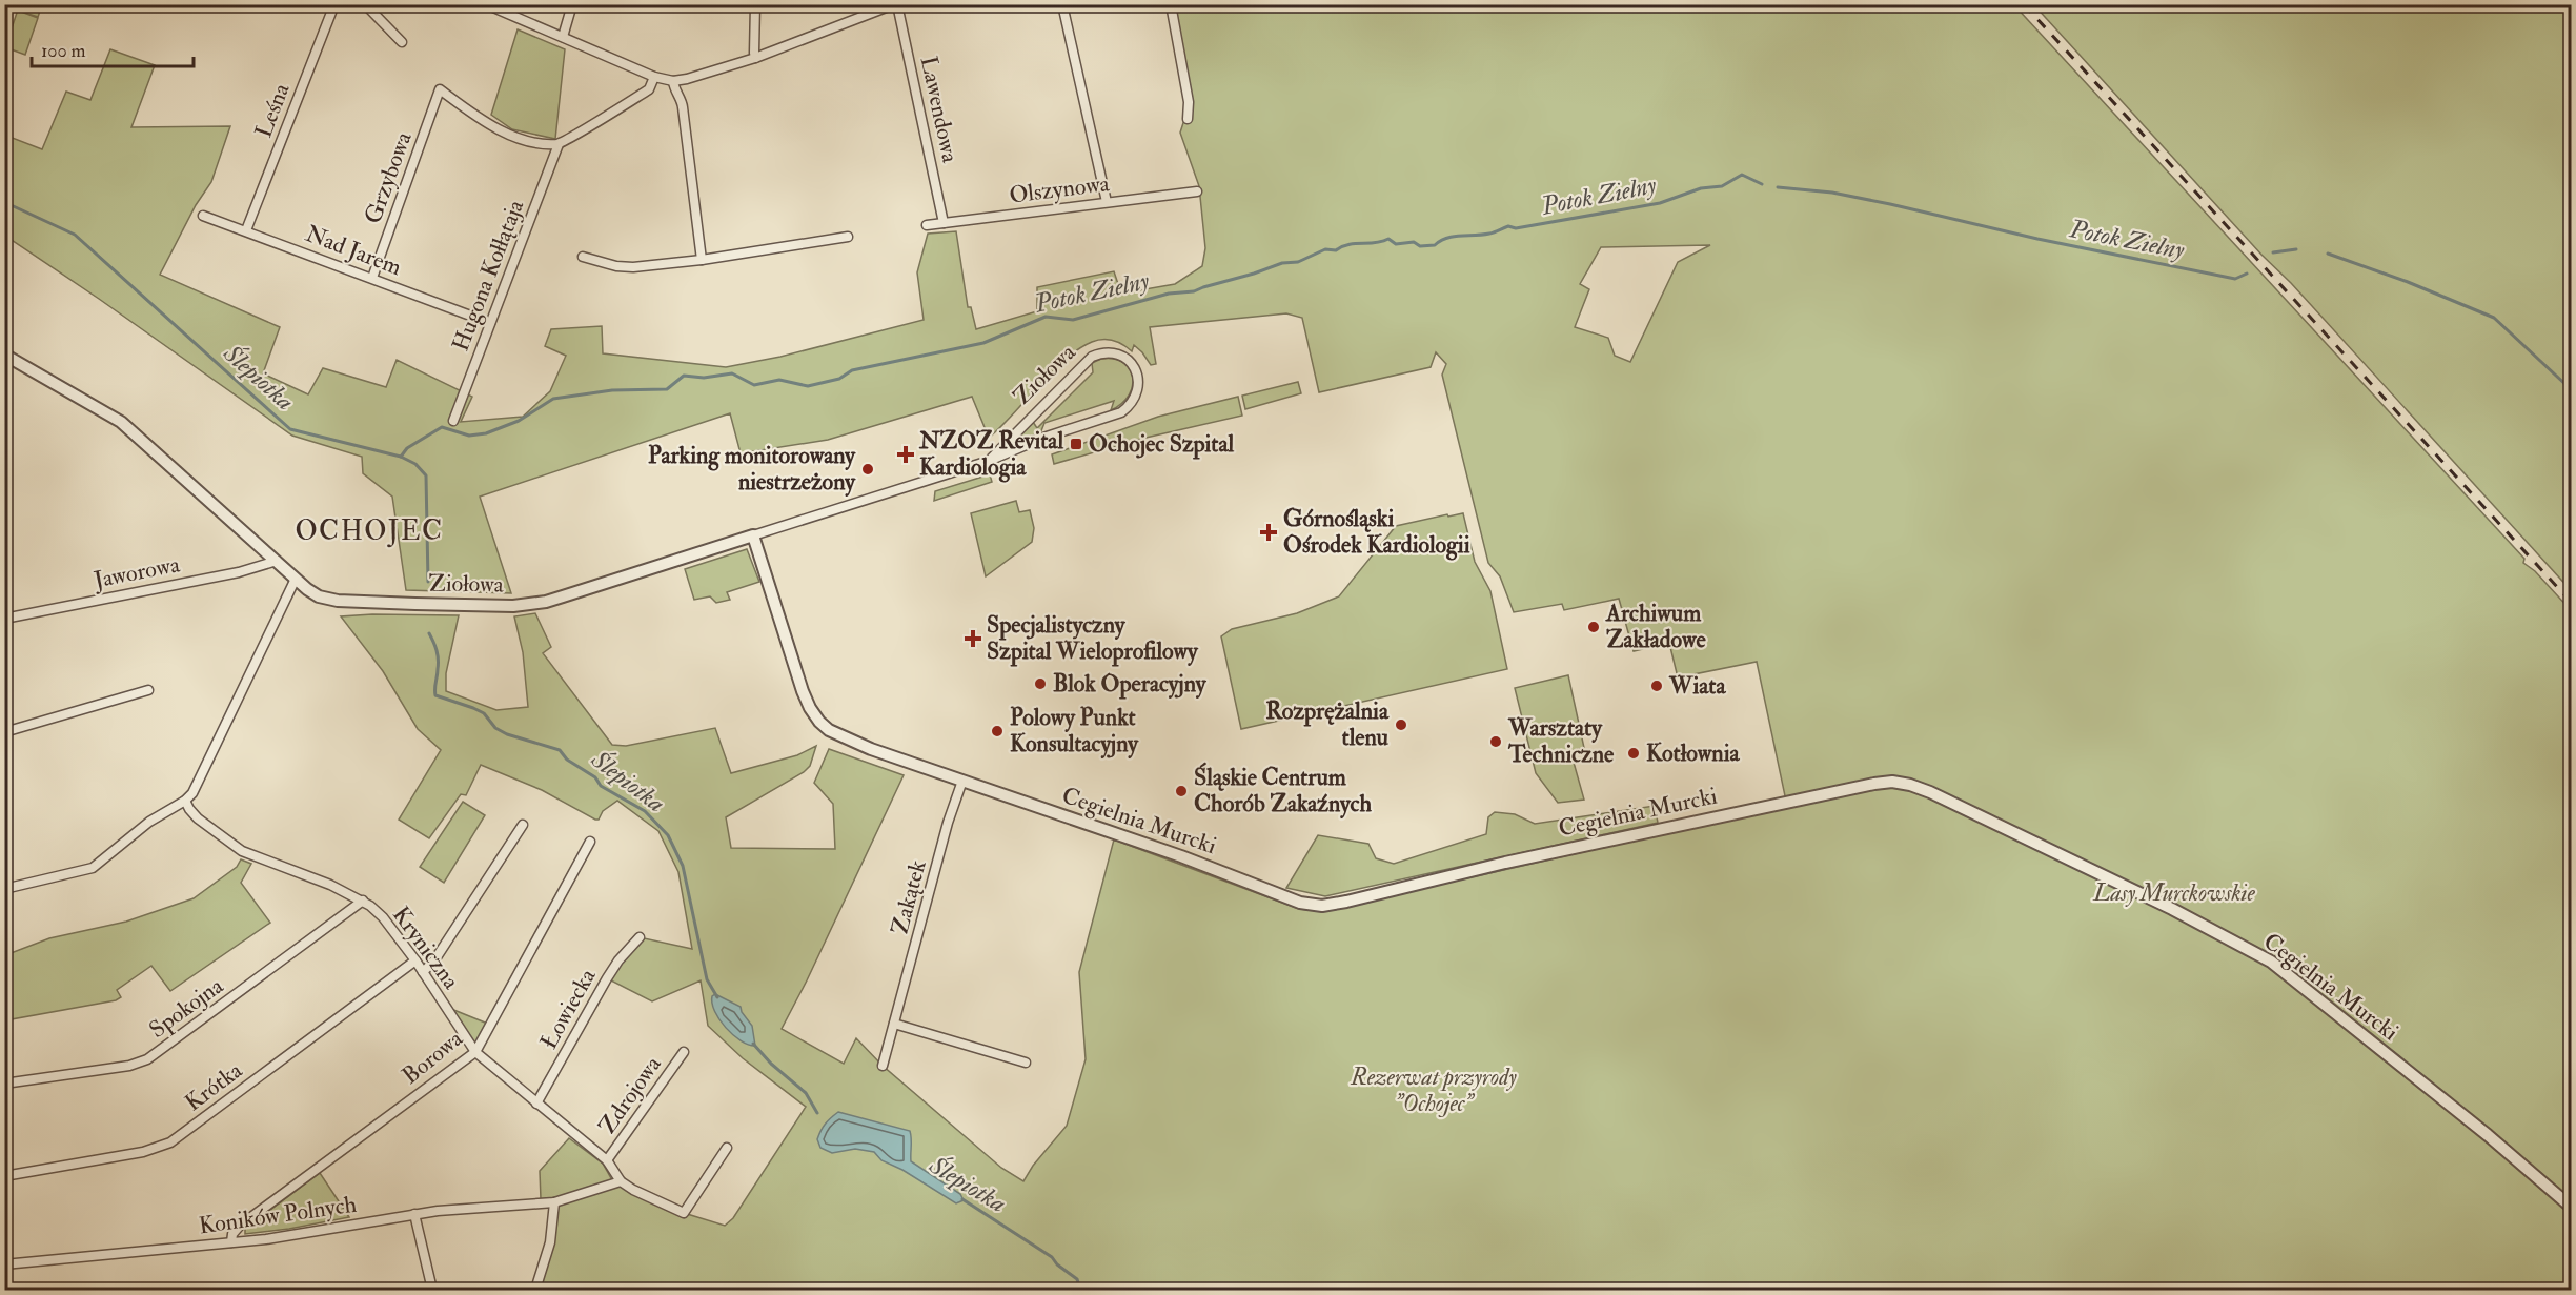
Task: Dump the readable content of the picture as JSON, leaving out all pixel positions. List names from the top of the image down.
{
  "streets": {
    "street": [
      "Lawendowa",
      "Leśna",
      "Grzybowa",
      "Olszynowa",
      "Nad Jarem",
      "Hugona Kołłątaja",
      "Ziołowa",
      "Jaworowa",
      "Cegielnia Murcki",
      "Zakątek",
      "Kryniczna",
      "Spokojna",
      "Łowiecka",
      "Borowa",
      "Krótka",
      "Zdrojowa",
      "Koników Polnych"
    ]
  },
  "crossings": [
    ["Lawendowa", "Olszynowa"],
    ["Leśna", "Nad Jarem"],
    ["Grzybowa", "Nad Jarem"],
    ["Grzybowa", "Hugona Kołłątaja"],
    ["Nad Jarem", "Hugona Kołłątaja"],
    ["Ziołowa", "Jaworowa"],
    ["Ziołowa", "Cegielnia Murcki"],
    ["Cegielnia Murcki", "Zakątek"],
    ["Kryniczna", "Spokojna"],
    ["Kryniczna", "Łowiecka"],
    ["Kryniczna", "Borowa"],
    ["Kryniczna", "Krótka"],
    ["Kryniczna", "Zdrojowa"],
    ["Kryniczna", "Koników Polnych"],
    ["Borowa", "Koników Polnych"]
  ],
  "districts": ["OCHOJEC"],
  "water": ["Potok Zielny", "Ślepiotka"],
  "parks": ["Lasy Murckowskie", "Rezerwat przyrody \"Ochojec\""],
  "places": {
    "transit": ["Ochojec Szpital"],
    "health": ["NZOZ Revital Kardiologia", "Górnośląski Ośrodek Kardiologii", "Specjalistyczny Szpital Wieloprofilowy"],
    "other": [
      "Parking monitorowany niestrzeżony",
      "Archiwum Zakładowe",
      "Blok Operacyjny",
      "Wiata",
      "Rozprężalnia tlenu",
      "Polowy Punkt Konsultacyjny",
      "Warsztaty Techniczne",
      "Kotłownia",
      "Śląskie Centrum Chorób Zakaźnych"
    ]
  },
  "scale_bar": "100 m"
}
